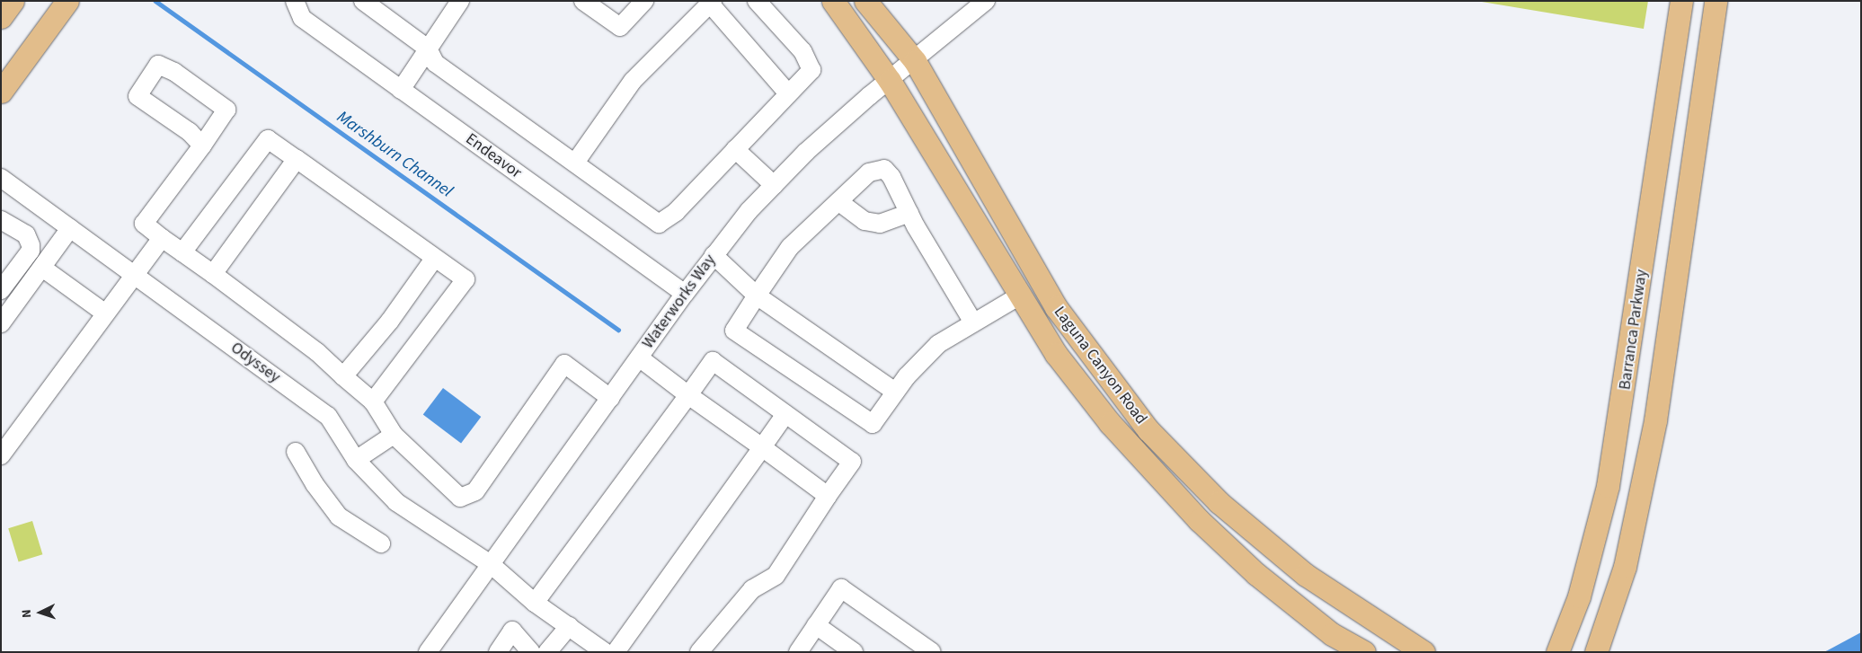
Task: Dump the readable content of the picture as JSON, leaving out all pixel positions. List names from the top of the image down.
{
  "streets": {
    "main road": ["Barranca Parkway", "Laguna Canyon Road"],
    "street": ["Endeavor", "Waterworks Way", "Odyssey"]
  },
  "crossings": [
    ["Endeavor", "Waterworks Way"],
    ["Waterworks Way", "Odyssey"],
    ["Waterworks Way", "Laguna Canyon Road"]
  ],
  "water": ["Marshburn Channel"],
  "north": "left"
}
